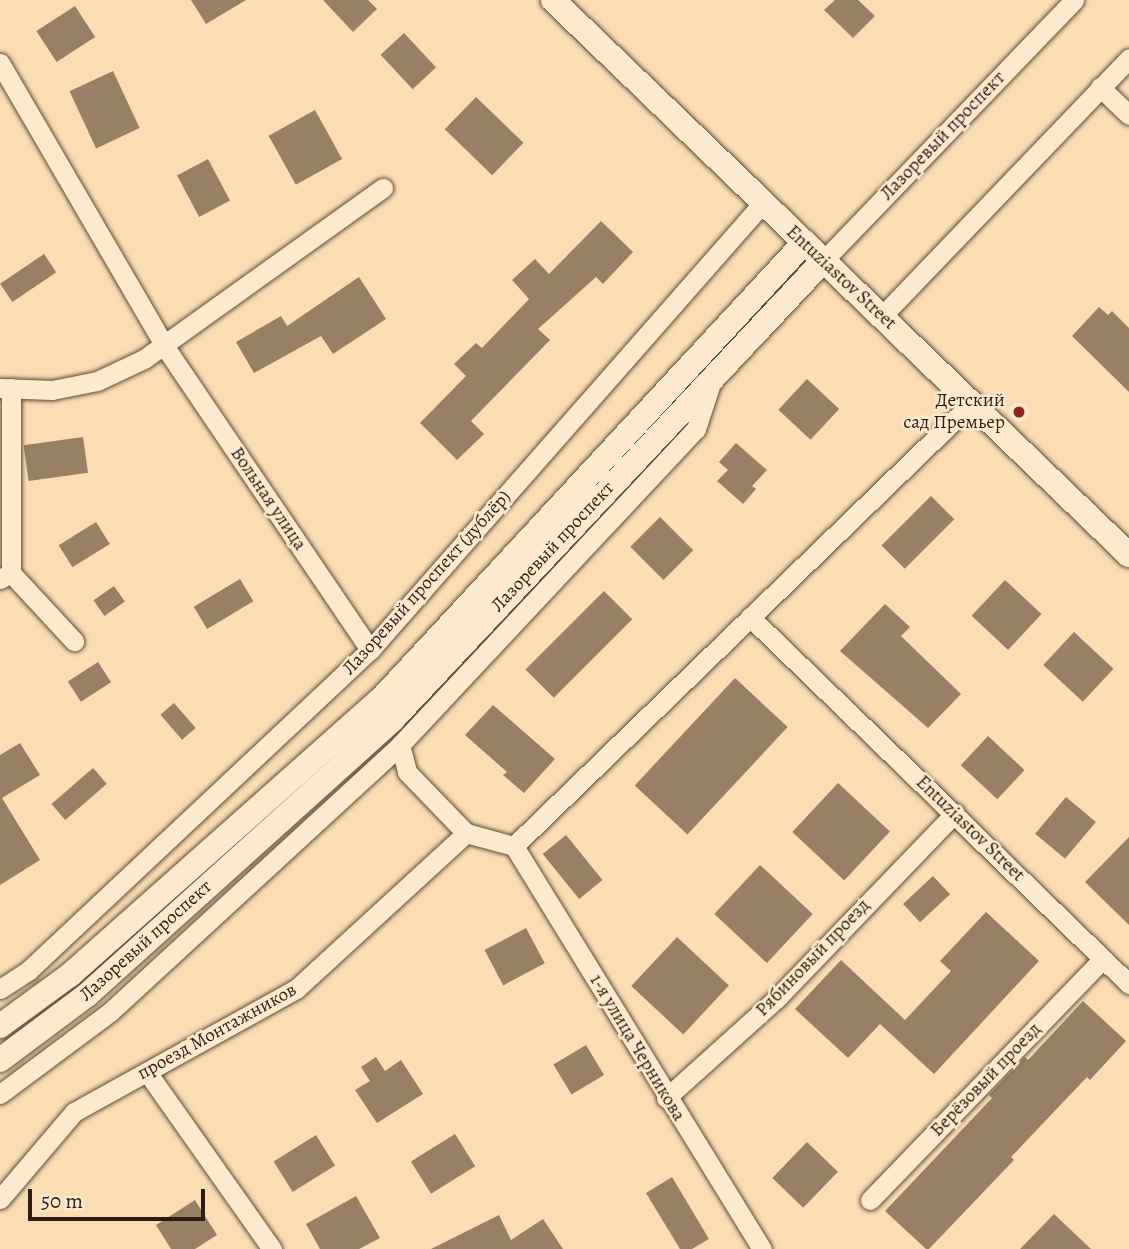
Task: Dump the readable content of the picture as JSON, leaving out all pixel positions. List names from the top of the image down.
{
  "streets": {
    "street": [
      "Лазоревый проспект",
      "Entuziastov Street",
      "Вольная улица",
      "Лазоревый проспект (дублёр)",
      "Рябиновый проезд",
      "проезд Монтажников",
      "1-я улица Черникова",
      "Берёзовый проезд"
    ]
  },
  "crossings": [
    ["Лазоревый проспект", "Entuziastov Street"],
    ["Entuziastov Street", "Лазоревый проспект (дублёр)"],
    ["Entuziastov Street", "Рябиновый проезд"],
    ["Entuziastov Street", "Берёзовый проезд"],
    ["Вольная улица", "Лазоревый проспект (дублёр)"],
    ["Рябиновый проезд", "1-я улица Черникова"]
  ],
  "places": ["Детский сад Премьер"],
  "scale_bar": "50 m"
}
